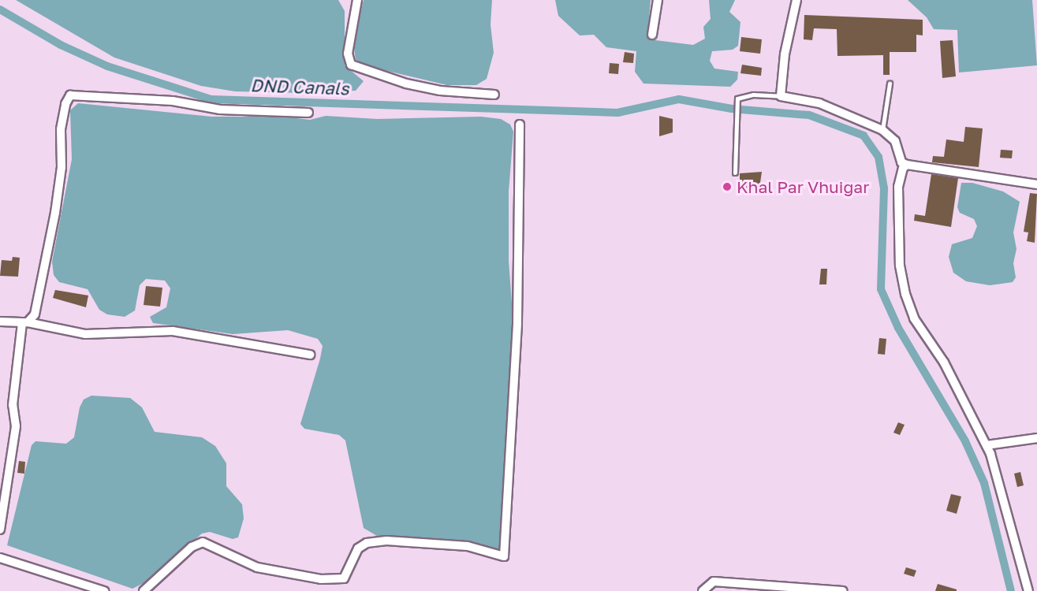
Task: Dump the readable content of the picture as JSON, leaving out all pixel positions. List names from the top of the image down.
{
  "water": ["DND Canals"],
  "places": ["Khal Par Vhuigar"]
}
